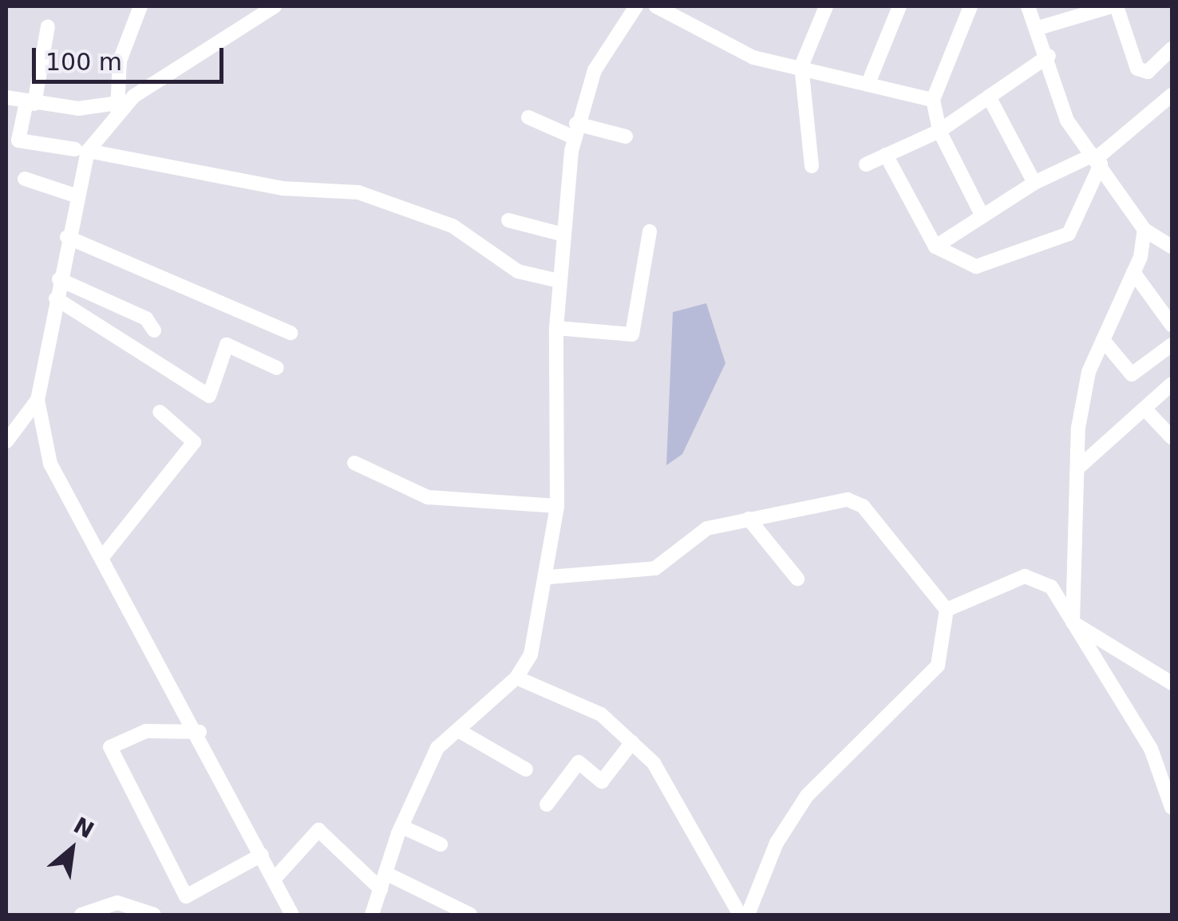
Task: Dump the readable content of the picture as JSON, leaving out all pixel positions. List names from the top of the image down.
{
  "scale_bar": "100 m",
  "north": "top right"
}
